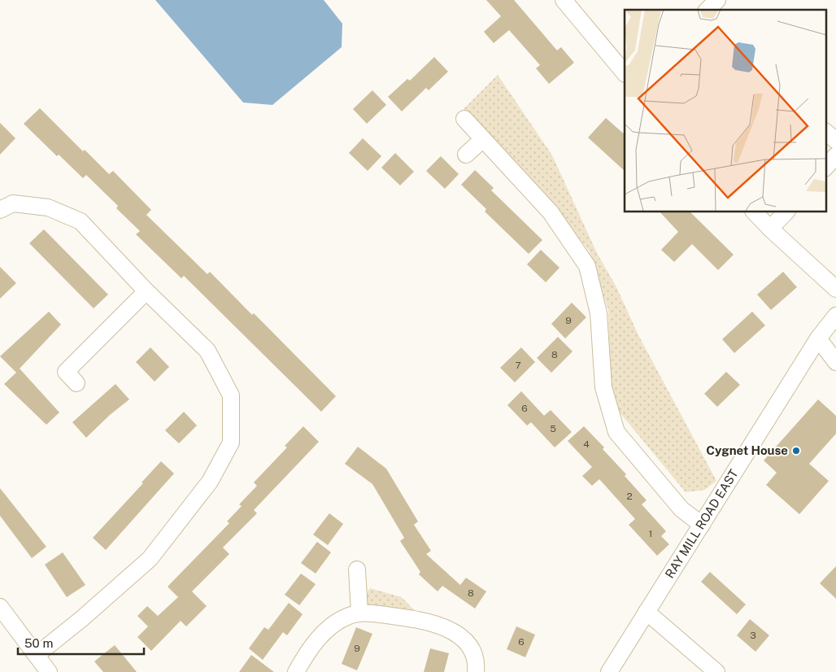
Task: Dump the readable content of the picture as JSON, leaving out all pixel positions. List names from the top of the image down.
{
  "streets": {
    "street": ["RAY MILL ROAD EAST"]
  },
  "places": ["Cygnet House"],
  "house_numbers": [
    "9",
    "8",
    "7",
    "6",
    "5",
    "4",
    "2",
    "1",
    "8",
    "3",
    "6",
    "9"
  ],
  "scale_bar": "50 m"
}
